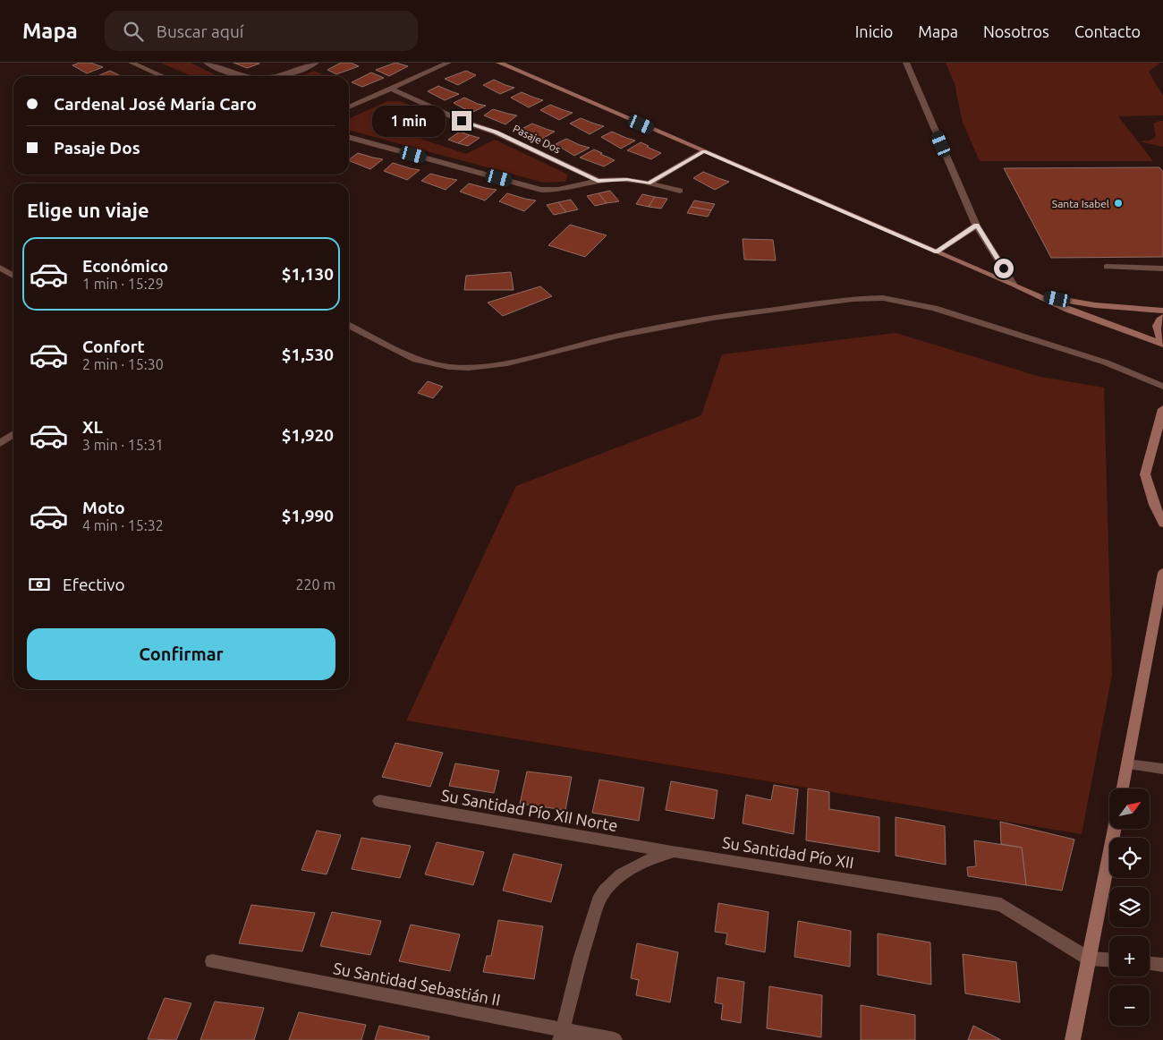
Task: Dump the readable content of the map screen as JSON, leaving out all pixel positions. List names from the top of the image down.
{
  "streets": {
    "street": [
      "Pasaje Dos",
      "Su Santidad Pío XII Norte",
      "Su Santidad Pío XII",
      "Su Santidad Sebastián II"
    ]
  },
  "crossings": [
    ["Su Santidad Pío XII Norte", "Su Santidad Pío XII"],
    ["Su Santidad Pío XII", "Su Santidad Sebastián II"]
  ],
  "places": ["Santa Isabel"],
  "north": "top right",
  "page": {
    "header": "Mapa",
    "search": "Buscar aquí",
    "nav": [
      "Inicio",
      "Mapa",
      "Nosotros",
      "Contacto"
    ],
    "banner": ["Cardenal José María Caro", "Pasaje Dos"],
    "bubble": "1 min",
    "heading": "Elige un viaje",
    "list": [
      {
        "name": "Económico",
        "note": "1 min · 15:29",
        "value": "$1,130"
      },
      {
        "name": "Confort",
        "note": "2 min · 15:30",
        "value": "$1,530"
      },
      {
        "name": "XL",
        "note": "3 min · 15:31",
        "value": "$1,920"
      },
      {
        "name": "Moto",
        "note": "4 min · 15:32",
        "value": "$1,990"
      }
    ],
    "pay": ["Efectivo", "220 m"],
    "buttons": "Confirmar",
    "map_buttons": ["+", "−"]
  }
}
